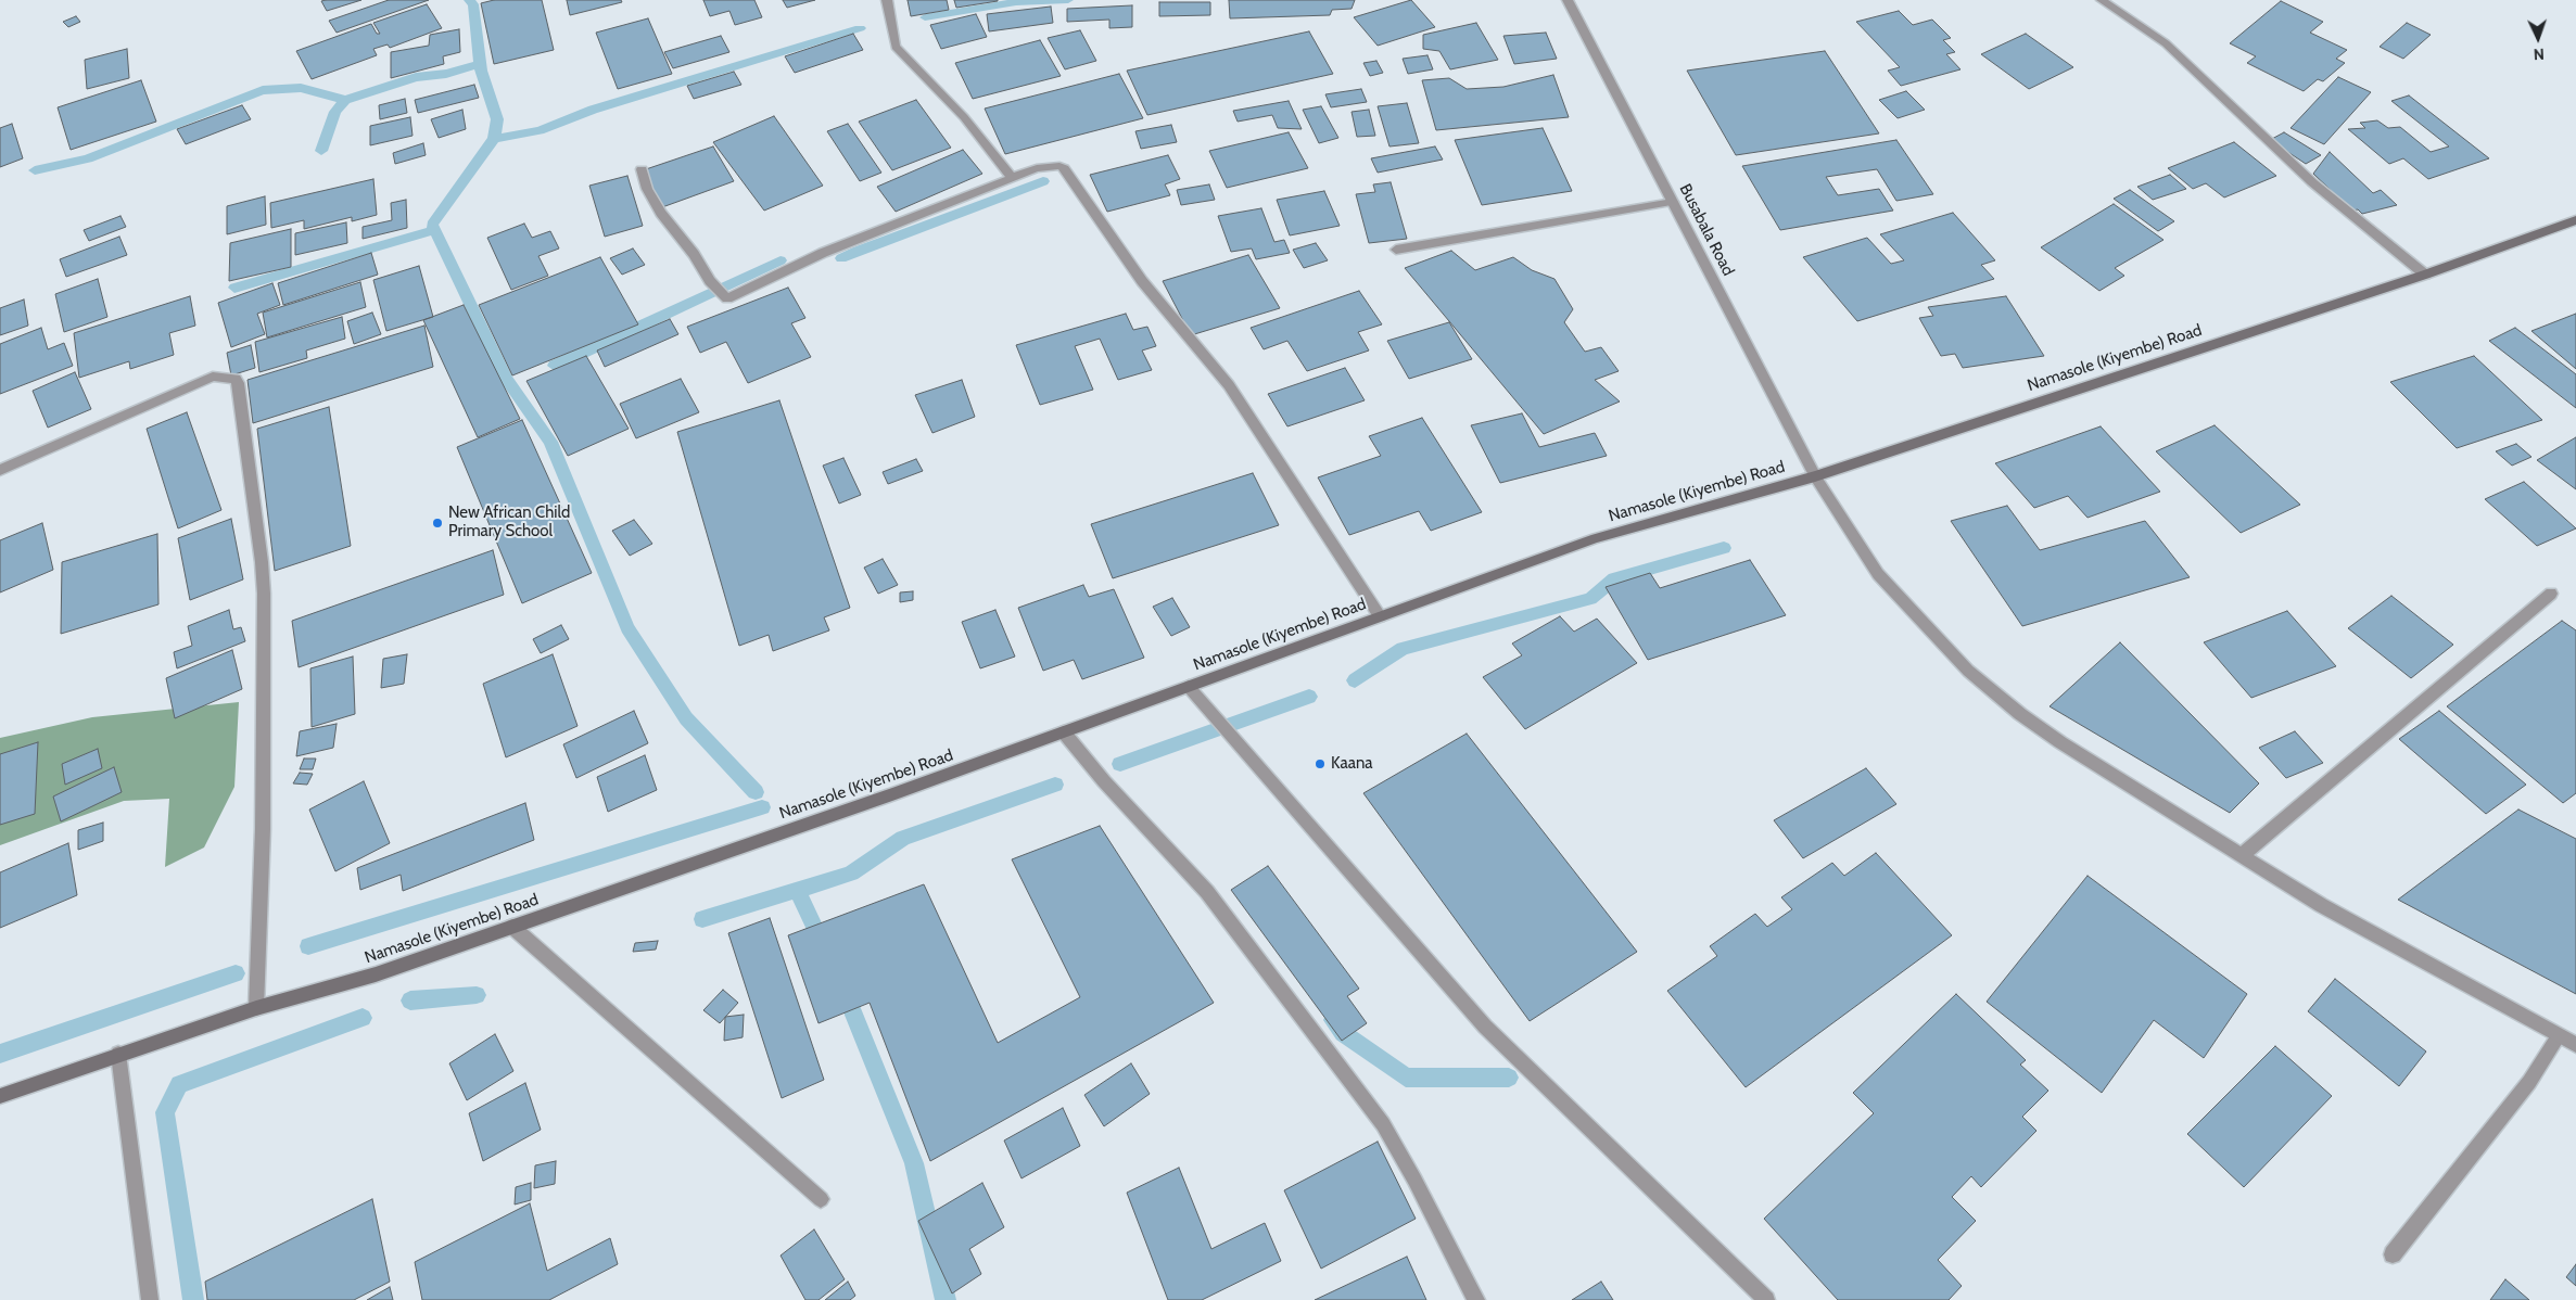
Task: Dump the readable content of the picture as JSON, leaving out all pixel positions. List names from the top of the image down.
{
  "streets": {
    "main road": ["Namasole (Kiyembe) Road"],
    "street": ["Busabala Road"]
  },
  "crossings": [
    ["Busabala Road", "Namasole (Kiyembe) Road"]
  ],
  "places": ["New African Child Primary School", "Kaana"],
  "north": "bottom"
}
